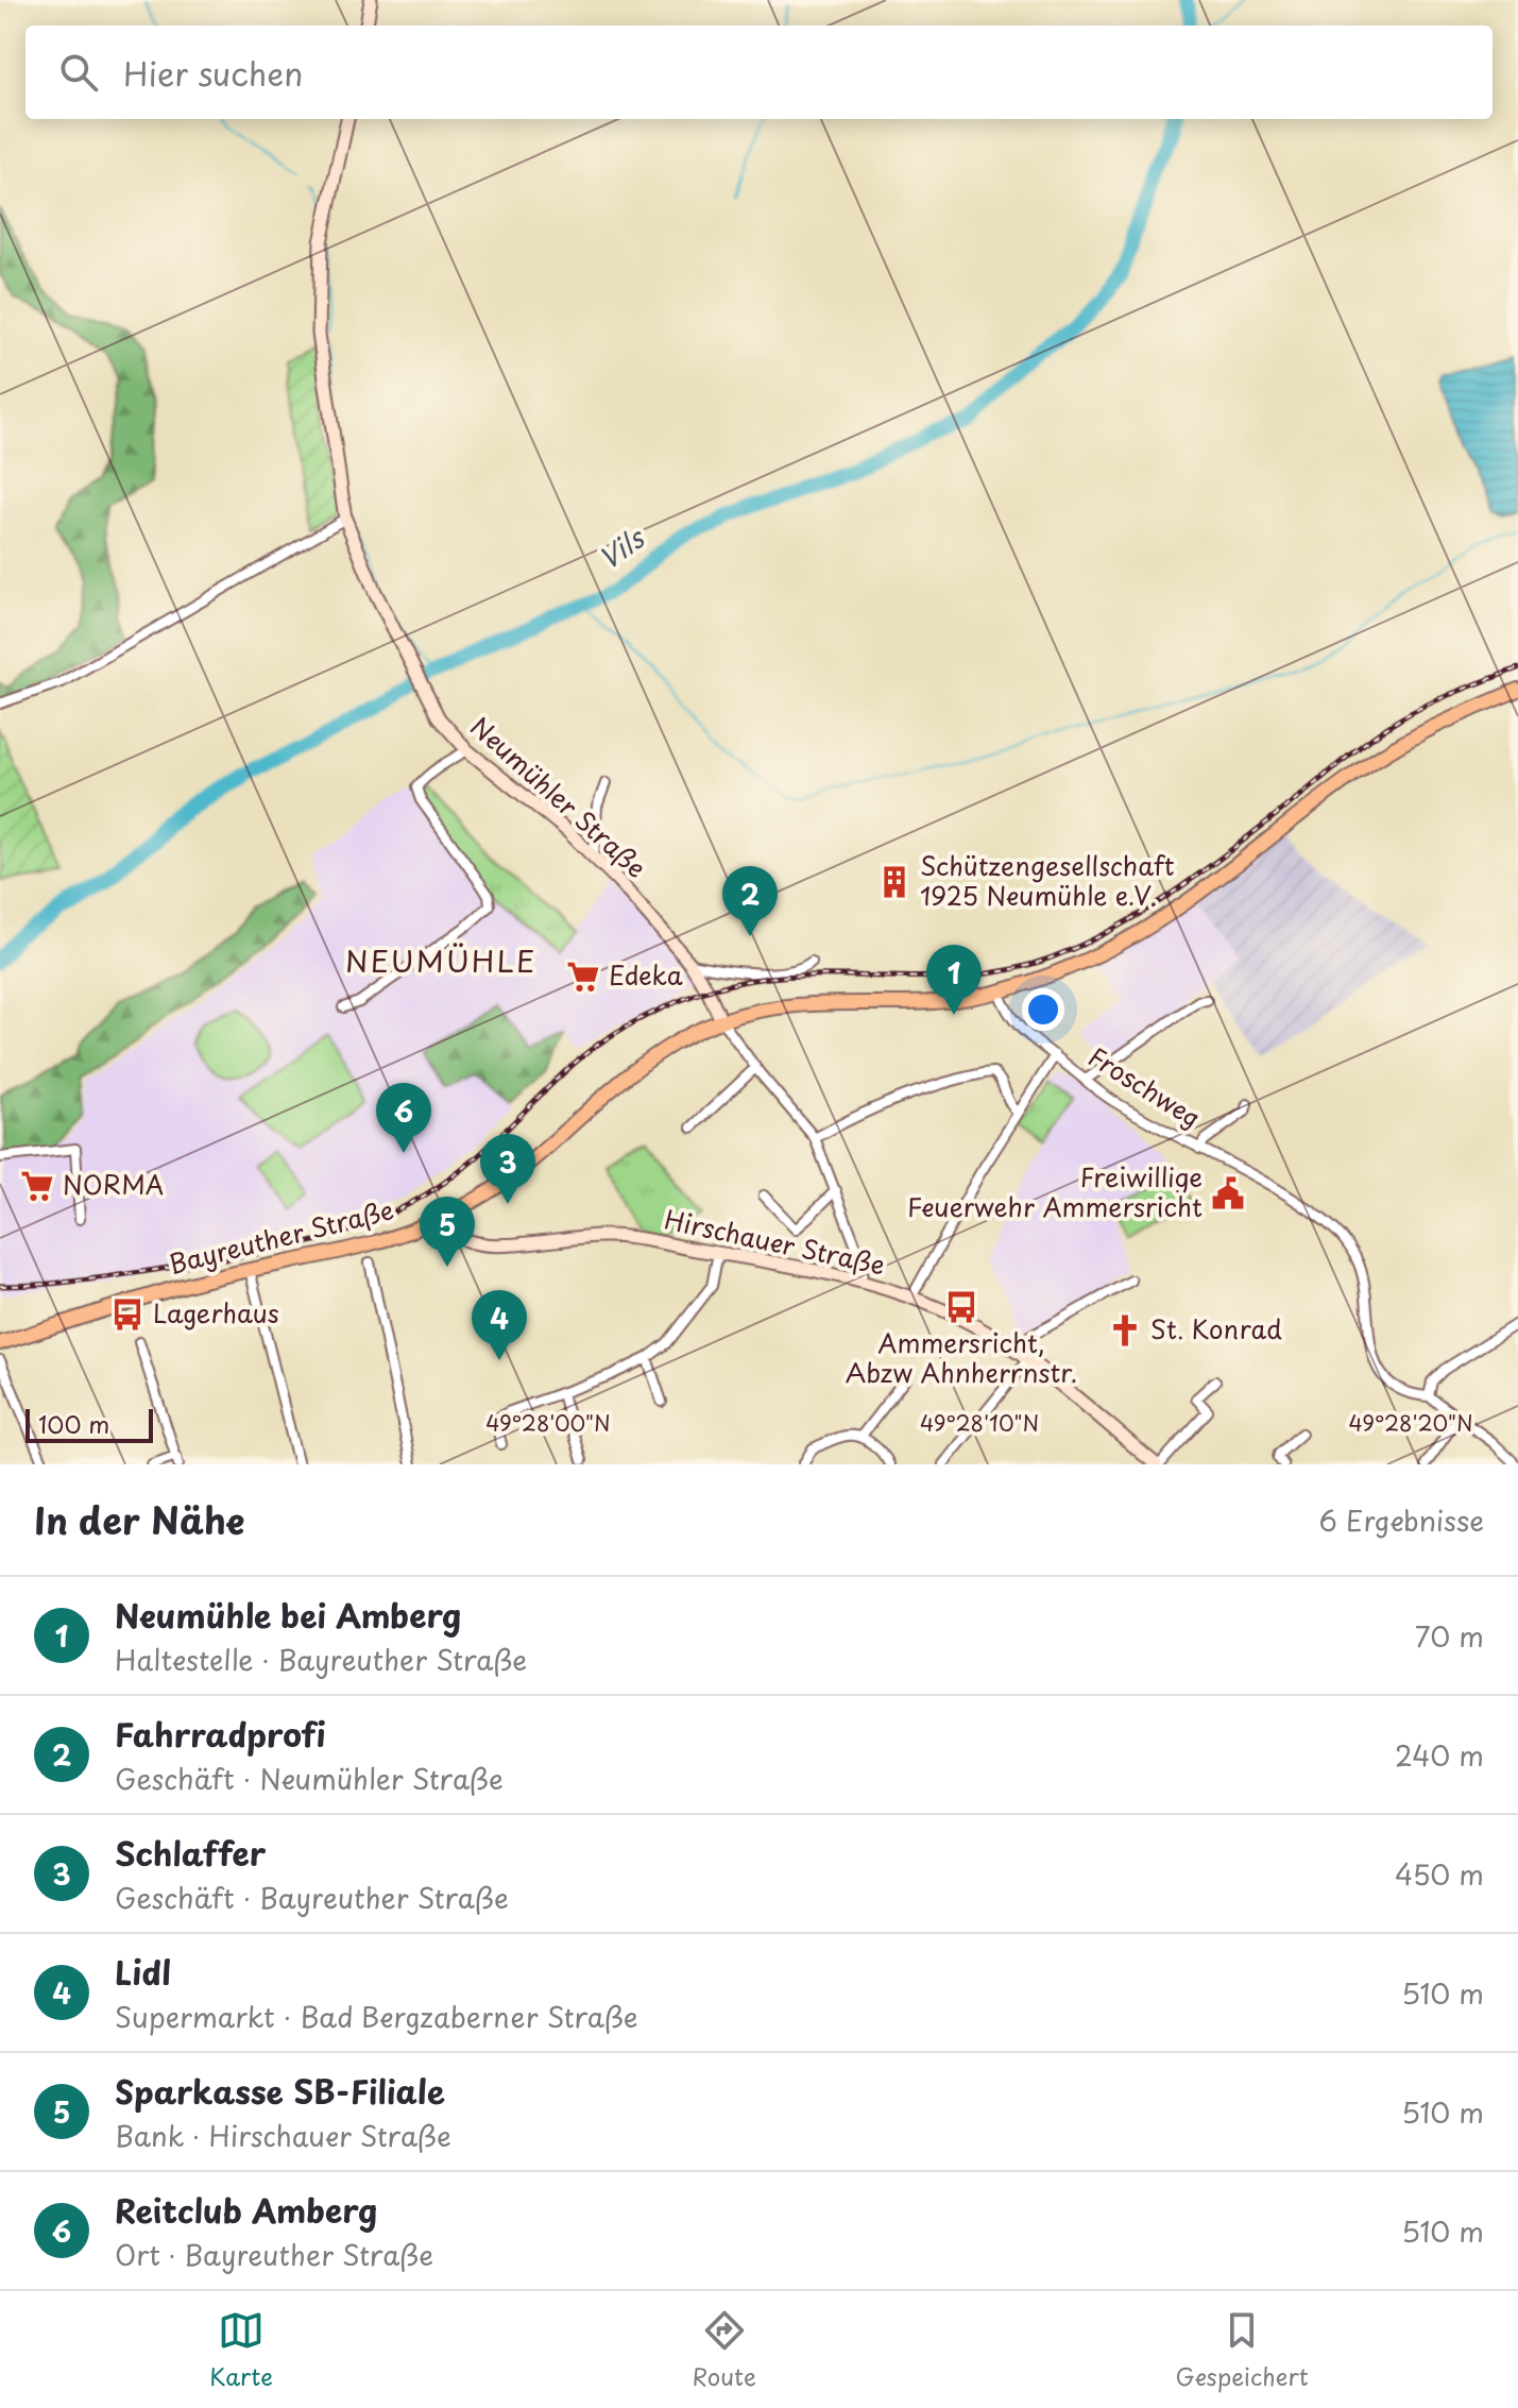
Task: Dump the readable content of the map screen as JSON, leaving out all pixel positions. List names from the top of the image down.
{
  "streets": {
    "main road": ["Bayreuther Straße"],
    "street": ["Neumühler Straße", "Froschweg", "Hirschauer Straße"]
  },
  "crossings": [
    ["Neumühler Straße", "Bayreuther Straße"],
    ["Froschweg", "Bayreuther Straße"],
    ["Bayreuther Straße", "Hirschauer Straße"]
  ],
  "districts": ["NEUMÜHLE"],
  "water": ["Vils"],
  "places": {
    "building": ["Schützengesellschaft 1925 Neumühle e.V."],
    "supermarket": ["Edeka", "NORMA"],
    "public building": ["Freiwillige Feuerwehr Ammersricht"],
    "bus stop": ["Ammersricht, Abzw Ahnherrnstr.", "Lagerhaus"],
    "church": ["St. Konrad"]
  },
  "scale_bar": "100 m",
  "page": {
    "search": "Hier suchen",
    "pins": [
      "2",
      "1",
      "6",
      "3",
      "5",
      "4"
    ],
    "scale": "100 m",
    "heading": ["In der Nähe", "6 Ergebnisse"],
    "list": [
      {
        "mark": "1",
        "name": "Neumühle bei Amberg",
        "note": "Haltestelle · Bayreuther Straße",
        "value": "70 m"
      },
      {
        "mark": "2",
        "name": "Fahrradprofi",
        "note": "Geschäft · Neumühler Straße",
        "value": "240 m"
      },
      {
        "mark": "3",
        "name": "Schlaffer",
        "note": "Geschäft · Bayreuther Straße",
        "value": "450 m"
      },
      {
        "mark": "4",
        "name": "Lidl",
        "note": "Supermarkt · Bad Bergzaberner Straße",
        "value": "510 m"
      },
      {
        "mark": "5",
        "name": "Sparkasse SB-Filiale",
        "note": "Bank · Hirschauer Straße",
        "value": "510 m"
      },
      {
        "mark": "6",
        "name": "Reitclub Amberg",
        "note": "Ort · Bayreuther Straße",
        "value": "510 m"
      }
    ],
    "nav": ["Karte", "Route", "Gespeichert"]
  },
  "coordinates": ["49°28'00\"N", "49°28'10\"N", "49°28'20\"N"]
}
